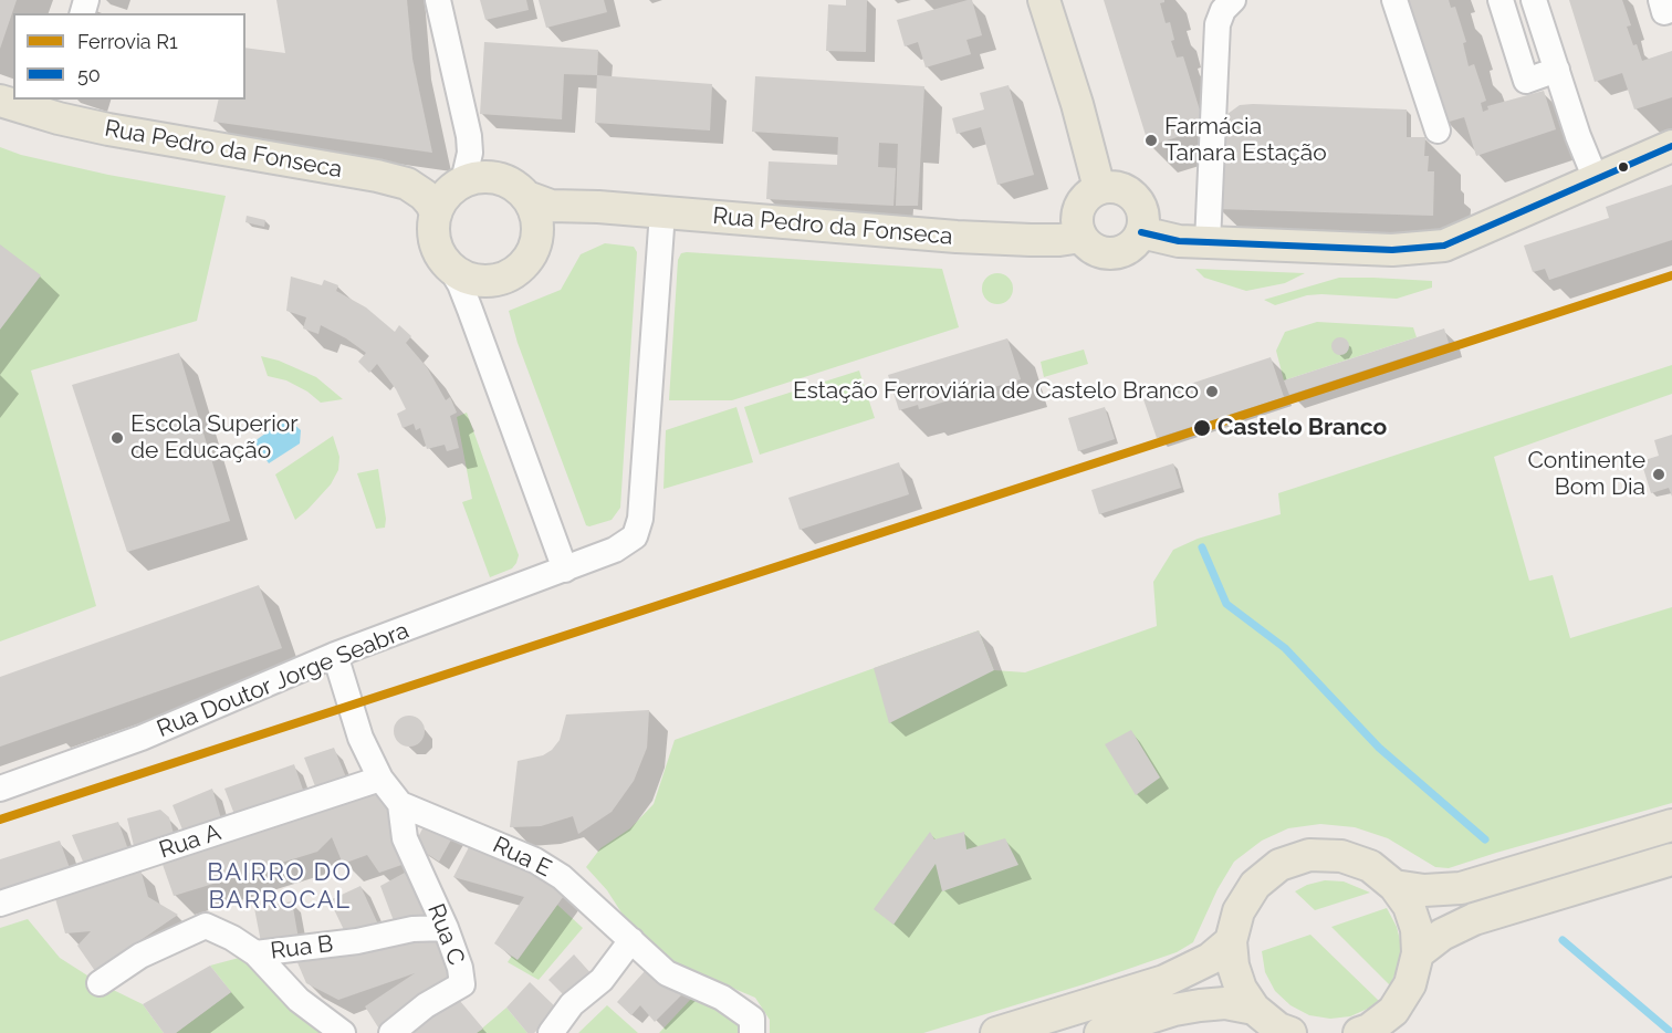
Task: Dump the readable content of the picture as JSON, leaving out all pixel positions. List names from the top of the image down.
{
  "streets": {
    "main road": ["Rua Pedro da Fonseca"],
    "street": [
      "Rua Doutor Jorge Seabra",
      "Rua A",
      "Rua E",
      "Rua C",
      "Rua B"
    ]
  },
  "crossings": [
    ["Rua Pedro da Fonseca", "Rua Doutor Jorge Seabra"],
    ["Rua Doutor Jorge Seabra", "Rua E"],
    ["Rua A", "Rua E"],
    ["Rua E", "Rua C"],
    ["Rua C", "Rua B"]
  ],
  "districts": ["BAIRRO DO BARROCAL"],
  "places": [
    "Farmácia Tanara Estação",
    "Estação Ferroviária de Castelo Branco",
    "Castelo Branco",
    "Escola Superior de Educação",
    "Continente Bom Dia"
  ],
  "lines": ["transit line 50", "rail line R1"],
  "legend": ["Ferrovia R1", "50"]
}
